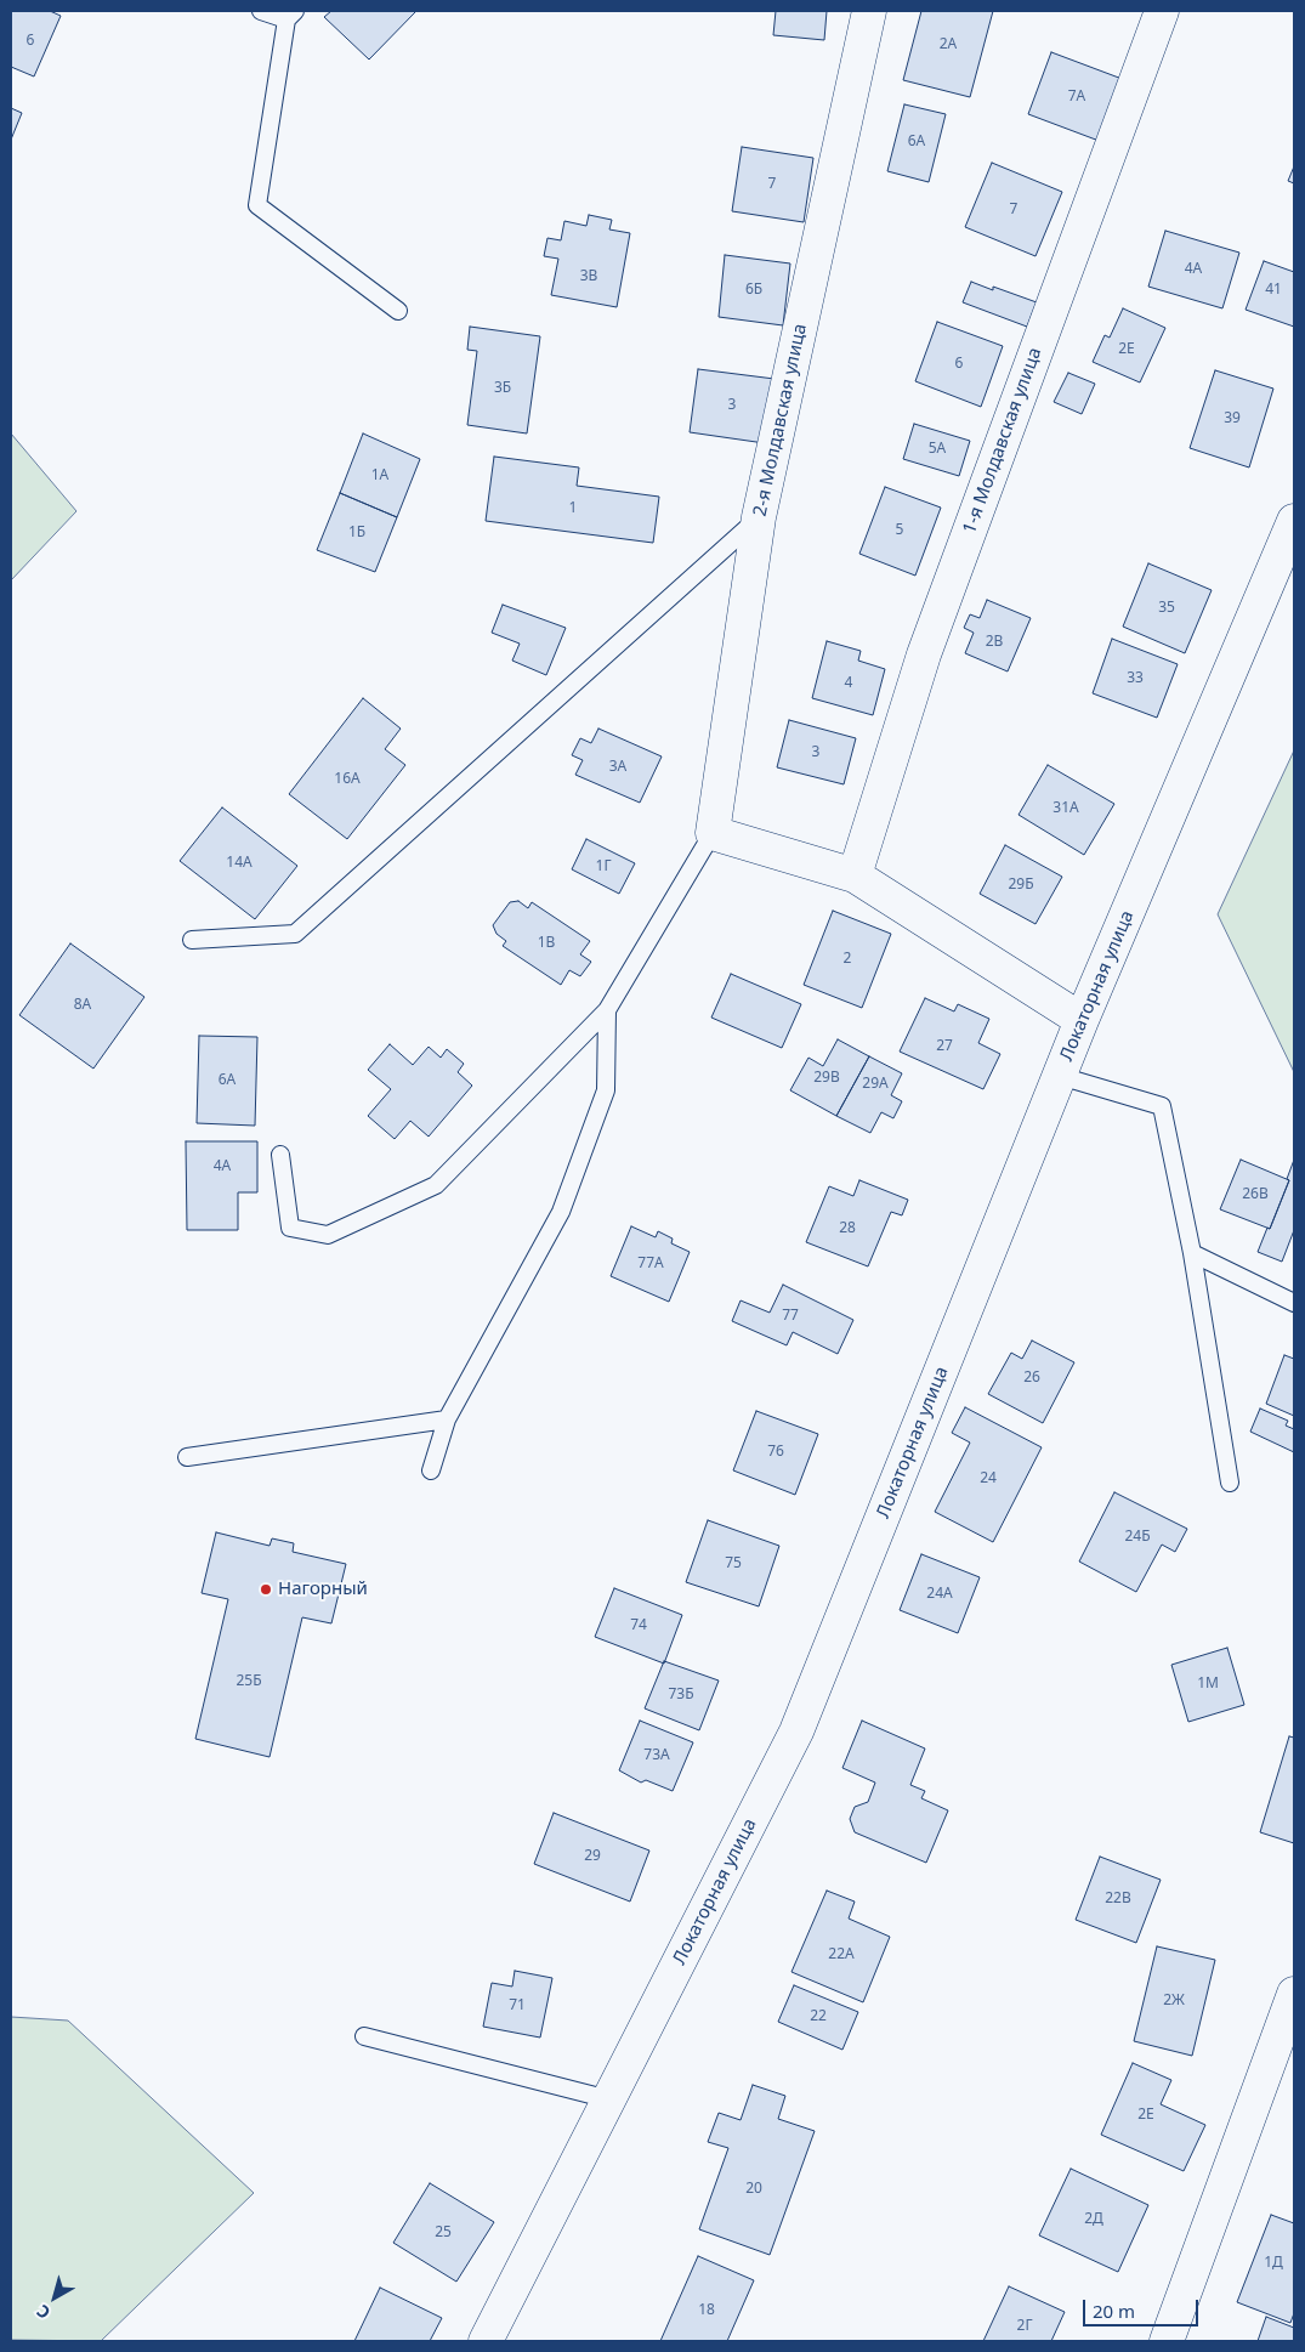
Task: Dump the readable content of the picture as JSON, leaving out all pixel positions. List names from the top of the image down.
{
  "streets": {
    "street": ["2-я Молдавская улица", "1-я Молдавская улица", "Локаторная улица"]
  },
  "places": ["Нагорный"],
  "house_numbers": [
    "6",
    "2А",
    "7А",
    "6А",
    "7",
    "7",
    "4А",
    "3В",
    "6Б",
    "41",
    "2Е",
    "6",
    "3Б",
    "3",
    "39",
    "5А",
    "1А",
    "1",
    "5",
    "1Б",
    "35",
    "2В",
    "33",
    "4",
    "3",
    "3А",
    "16А",
    "31А",
    "14А",
    "1Г",
    "29Б",
    "1В",
    "2",
    "8А",
    "27",
    "29В",
    "6А",
    "29А",
    "4А",
    "26В",
    "28",
    "77А",
    "77",
    "26",
    "76",
    "24",
    "24Б",
    "75",
    "24А",
    "74",
    "25Б",
    "1М",
    "73Б",
    "73А",
    "29",
    "22В",
    "22А",
    "2Ж",
    "71",
    "22",
    "2Е",
    "20",
    "2Д",
    "25",
    "1Д",
    "18",
    "2Г"
  ],
  "scale_bar": "20 m",
  "north": "bottom left"
}
